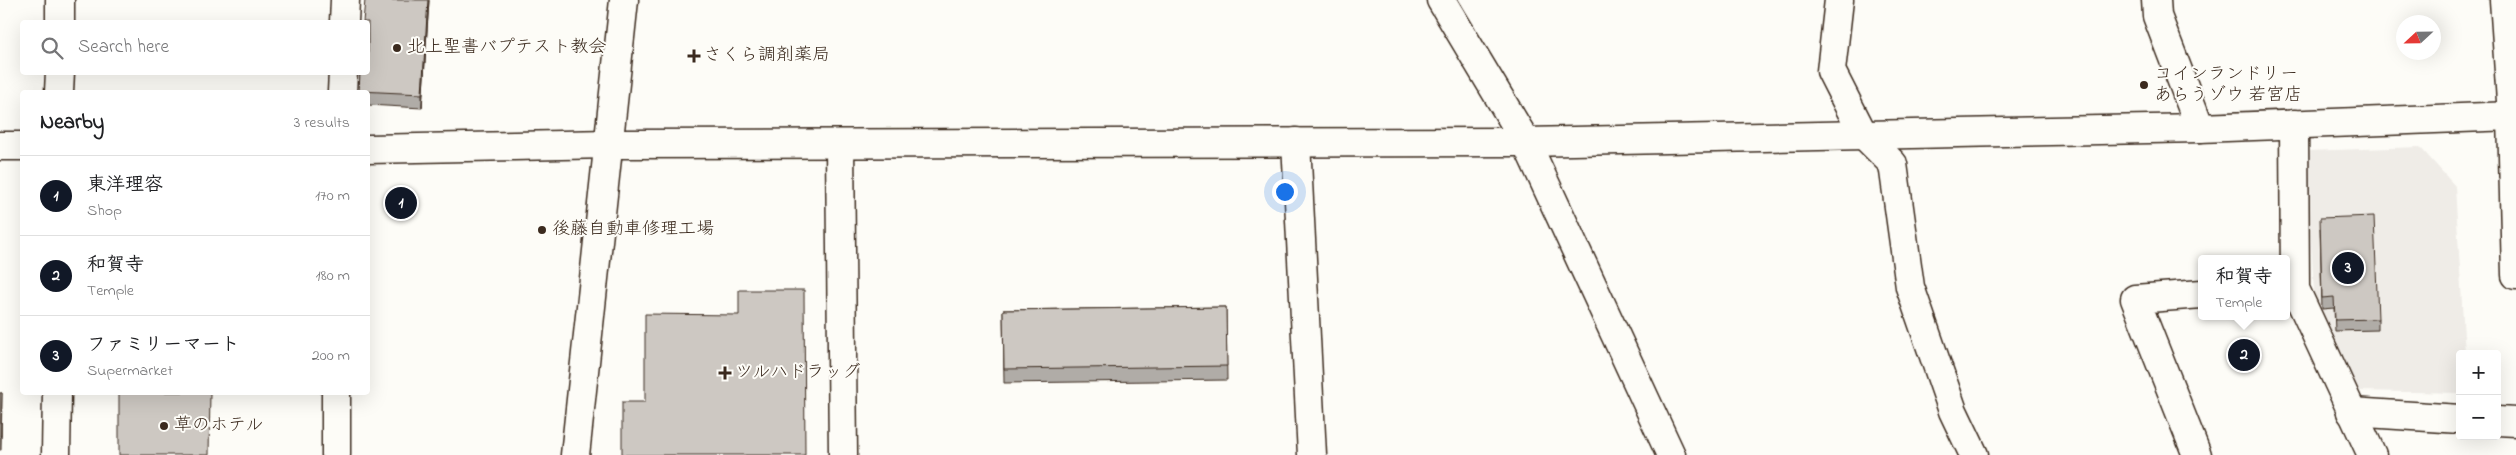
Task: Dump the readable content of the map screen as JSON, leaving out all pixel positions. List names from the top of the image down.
{
  "places": {
    "other": [
      "北上聖書バプテスト教会",
      "コインランドリー あらうゾウ 若宮店",
      "後藤自動車修理工場",
      "草のホテル"
    ],
    "health": ["さくら調剤薬局", "ツルハドラッグ"]
  },
  "north": "left",
  "page": {
    "search": "Search here",
    "heading": ["Nearby", "3 results"],
    "list": [
      {
        "mark": "1",
        "name": "東洋理容",
        "note": "Shop",
        "value": "170 m"
      },
      {
        "mark": "2",
        "name": "和賀寺",
        "note": "Temple",
        "value": "180 m"
      },
      {
        "mark": "3",
        "name": "ファミリーマート",
        "note": "Supermarket",
        "value": "200 m"
      }
    ],
    "pins": ["1", "3", "2"],
    "popup": ["和賀寺", "Temple"],
    "map_buttons": ["+", "−"]
  }
}
